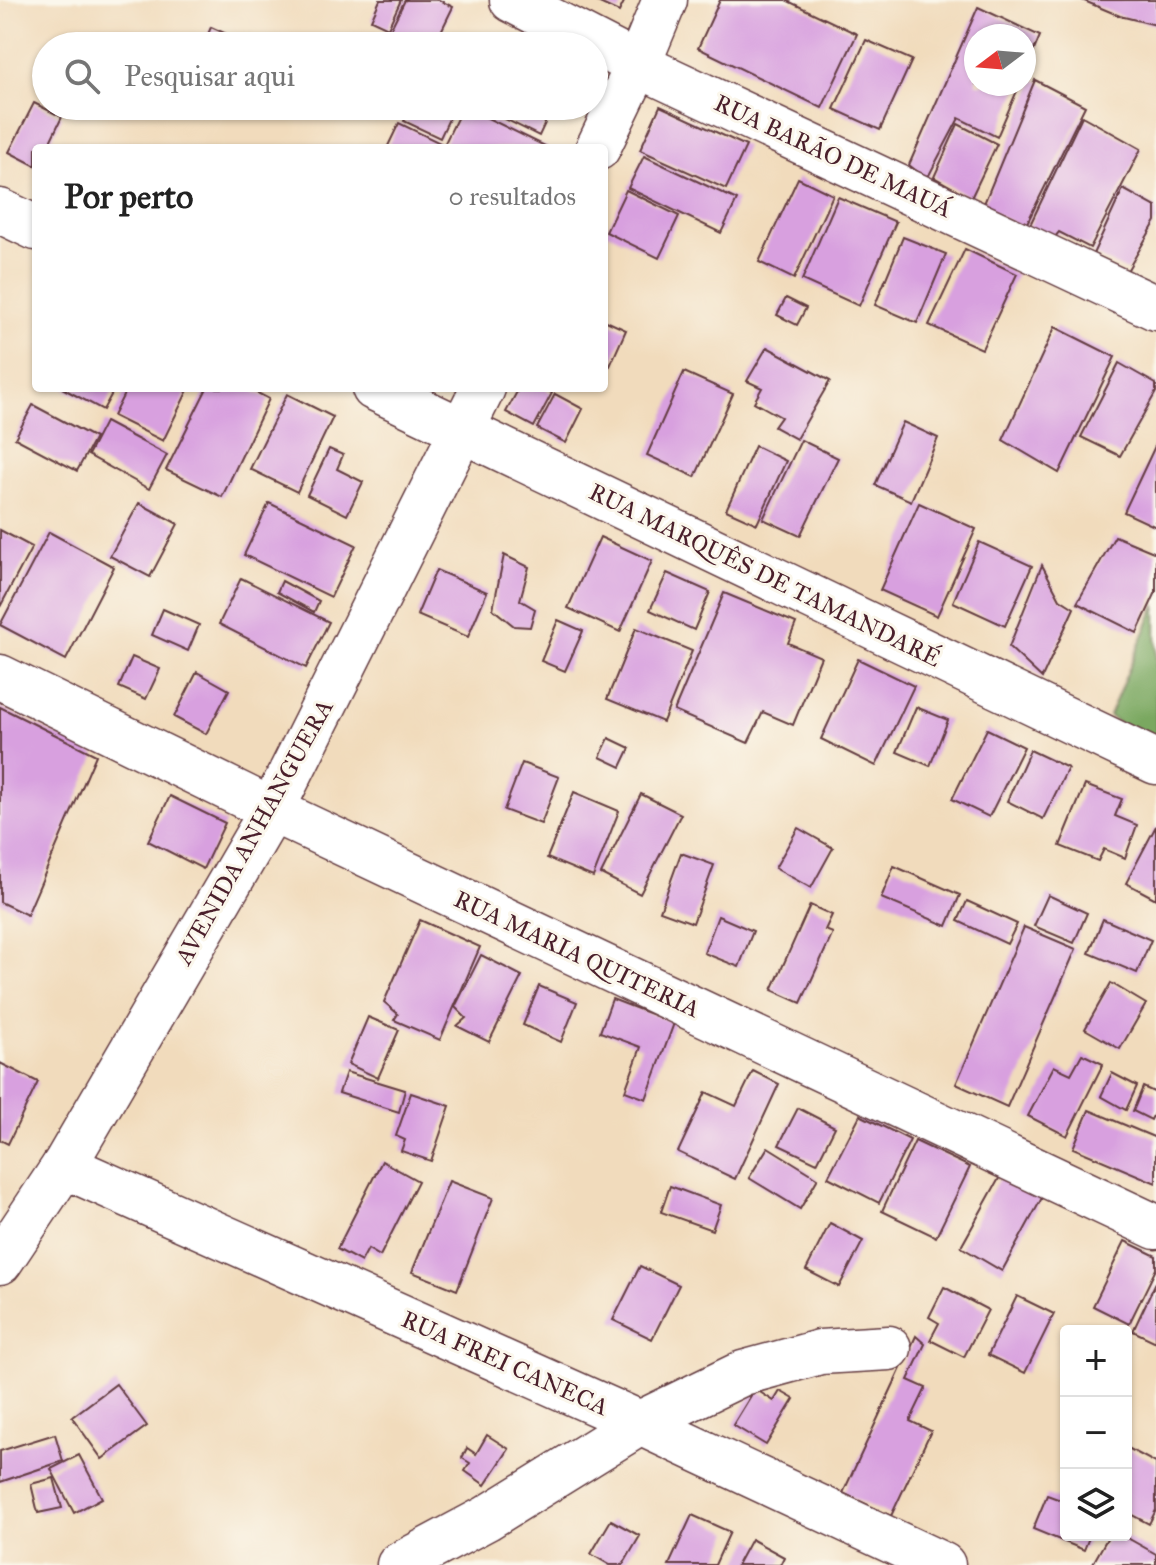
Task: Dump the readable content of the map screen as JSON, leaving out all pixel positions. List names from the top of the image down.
{
  "streets": {
    "street": [
      "RUA BARÃO DE MAUÁ",
      "RUA MARQUÊS DE TAMANDARÉ",
      "AVENIDA ANHANGUERA",
      "RUA MARIA QUITERIA",
      "RUA FREI CANECA"
    ]
  },
  "crossings": [
    ["RUA MARQUÊS DE TAMANDARÉ", "AVENIDA ANHANGUERA"],
    ["AVENIDA ANHANGUERA", "RUA MARIA QUITERIA"],
    ["AVENIDA ANHANGUERA", "RUA FREI CANECA"]
  ],
  "north": "left",
  "page": {
    "search": "Pesquisar aqui",
    "heading": ["Por perto", "0 resultados"],
    "map_buttons": ["+", "−"]
  }
}
